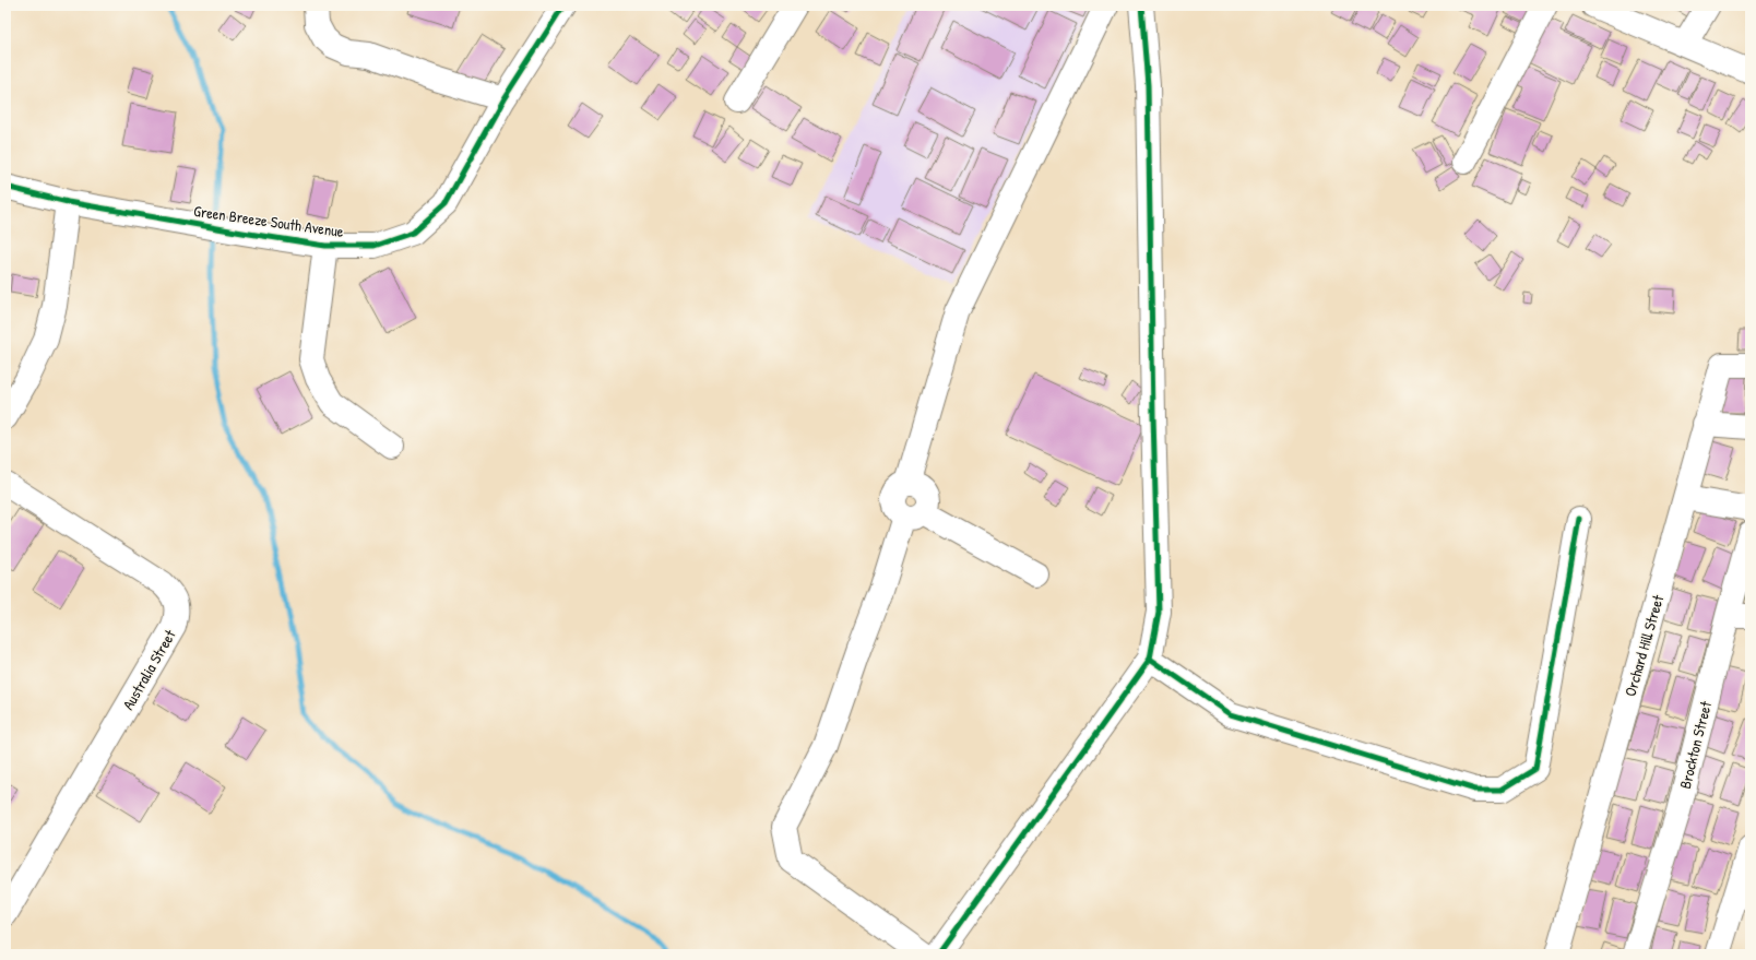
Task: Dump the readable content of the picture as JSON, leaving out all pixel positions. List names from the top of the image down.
{
  "streets": {
    "street": [
      "Green Breeze South Avenue",
      "Orchard Hill Street",
      "Australia Street",
      "Brockton Street"
    ]
  }
}
